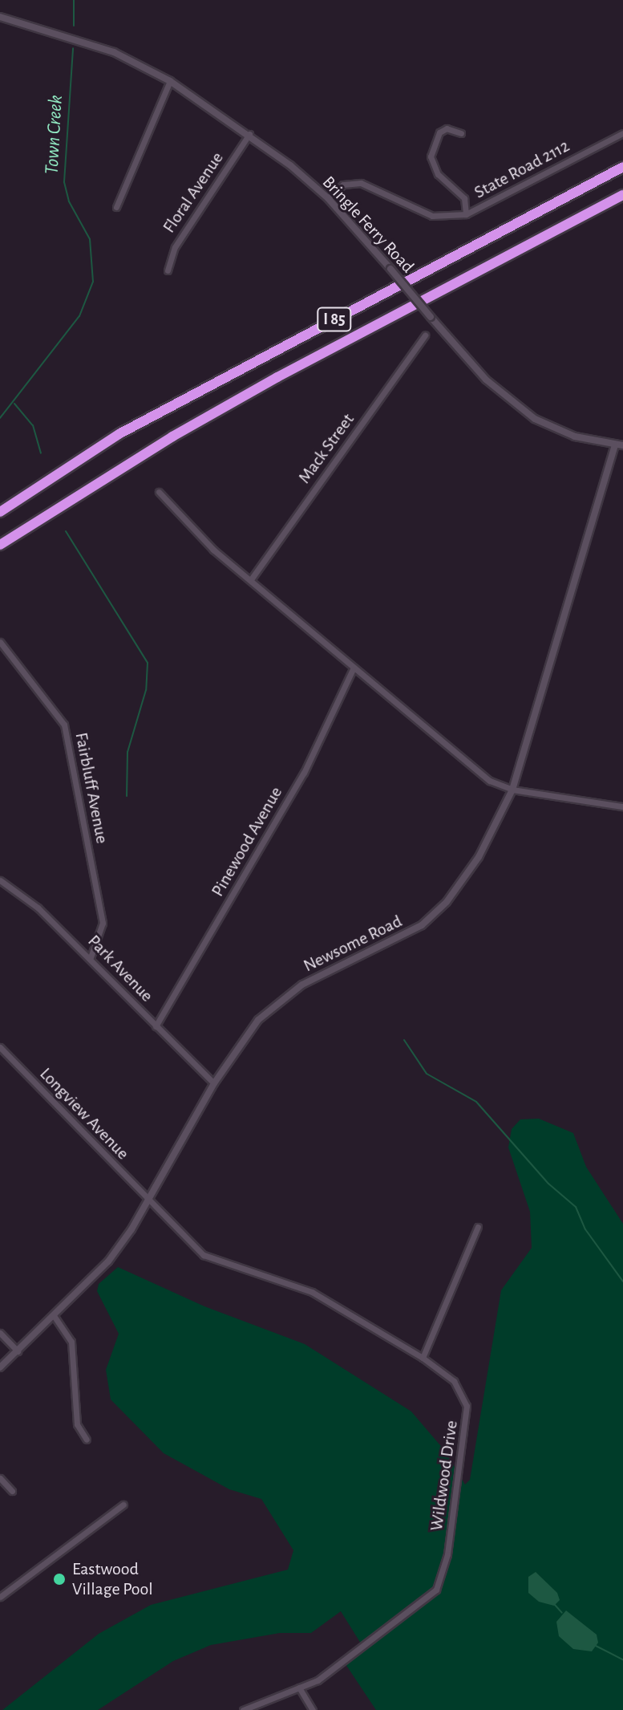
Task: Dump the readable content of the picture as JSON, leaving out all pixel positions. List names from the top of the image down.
{
  "streets": {
    "highway": ["I 85"],
    "street": [
      "State Road 2112",
      "Floral Avenue",
      "Bringle Ferry Road",
      "Mack Street",
      "Fairbluff Avenue",
      "Pinewood Avenue",
      "Newsome Road",
      "Park Avenue",
      "Longview Avenue",
      "Wildwood Drive"
    ]
  },
  "crossings": [
    ["State Road 2112", "Bringle Ferry Road"],
    ["Floral Avenue", "Bringle Ferry Road"],
    ["Bringle Ferry Road", "Newsome Road"],
    ["Fairbluff Avenue", "Park Avenue"],
    ["Pinewood Avenue", "Park Avenue"],
    ["Newsome Road", "Park Avenue"],
    ["Newsome Road", "Longview Avenue"],
    ["Newsome Road", "Wildwood Drive"],
    ["Longview Avenue", "Wildwood Drive"]
  ],
  "water": ["Town Creek"],
  "places": ["Eastwood Village Pool"]
}
